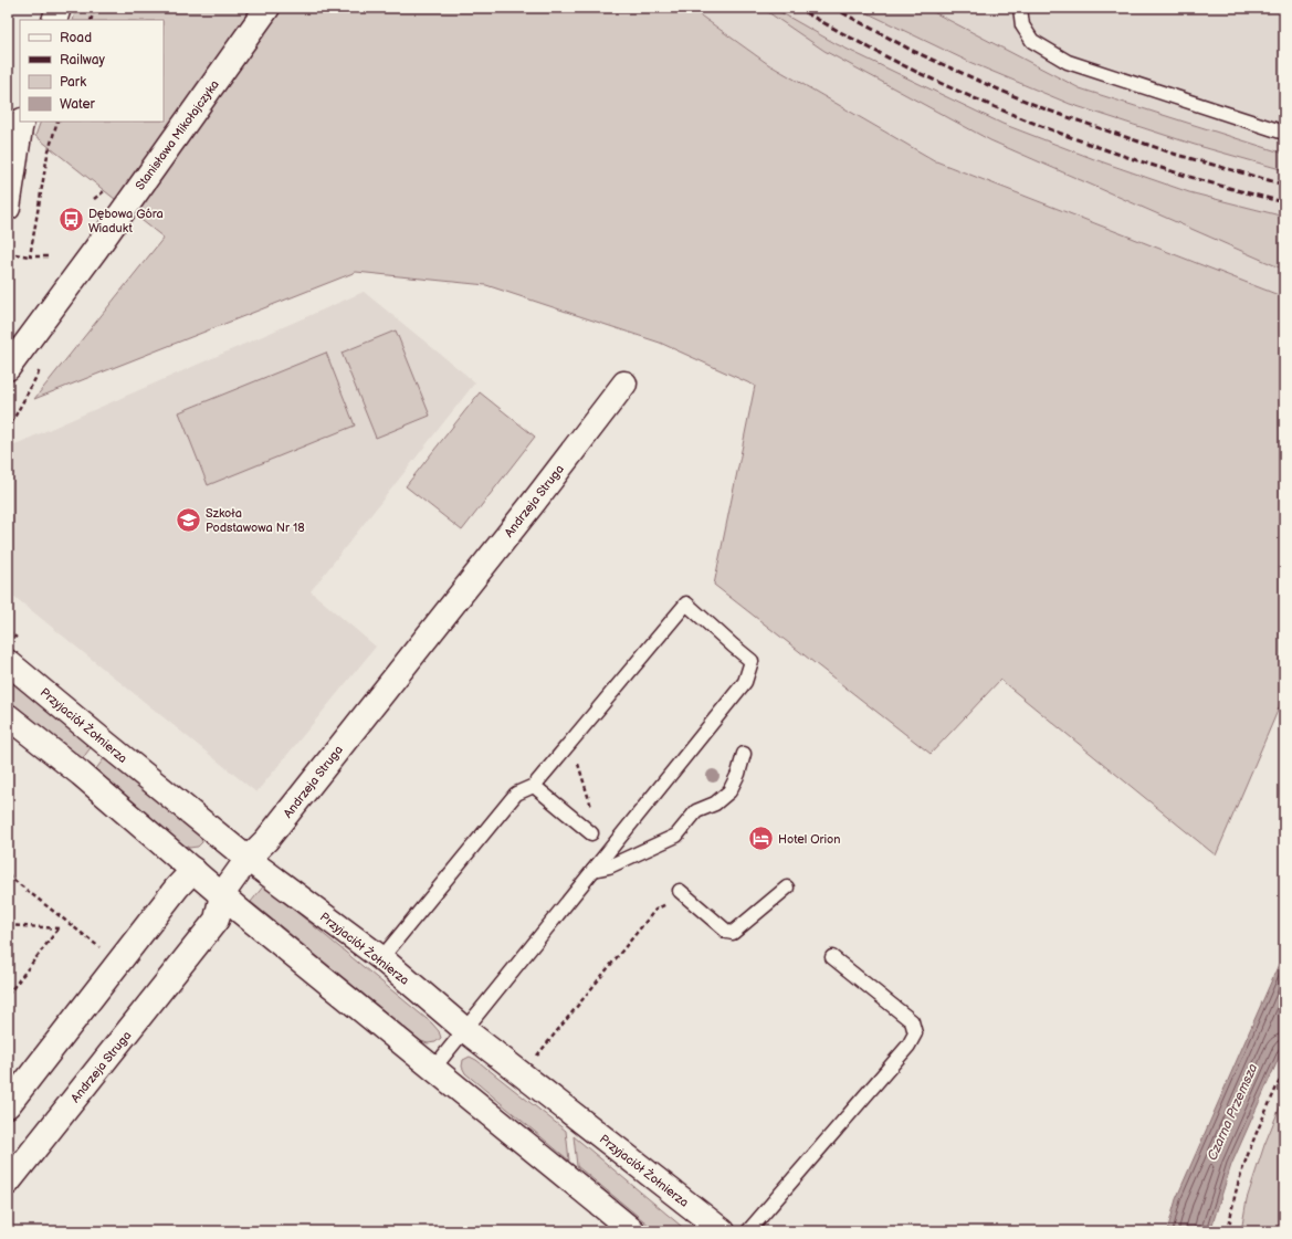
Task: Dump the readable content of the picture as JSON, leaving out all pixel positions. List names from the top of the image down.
{
  "streets": {
    "street": ["Stanisława Mikołajczyka", "Andrzeja Struga", "Przyjaciół Żołnierza"]
  },
  "crossings": [
    ["Andrzeja Struga", "Przyjaciół Żołnierza"]
  ],
  "water": ["Czarna Przemsza"],
  "places": {
    "bus stop": ["Dębowa Góra Wiadukt"],
    "school or university": ["Szkoła Podstawowa Nr 18"],
    "hotel": ["Hotel Orion"]
  },
  "legend": [
    "Road",
    "Railway",
    "Park",
    "Water"
  ]
}
